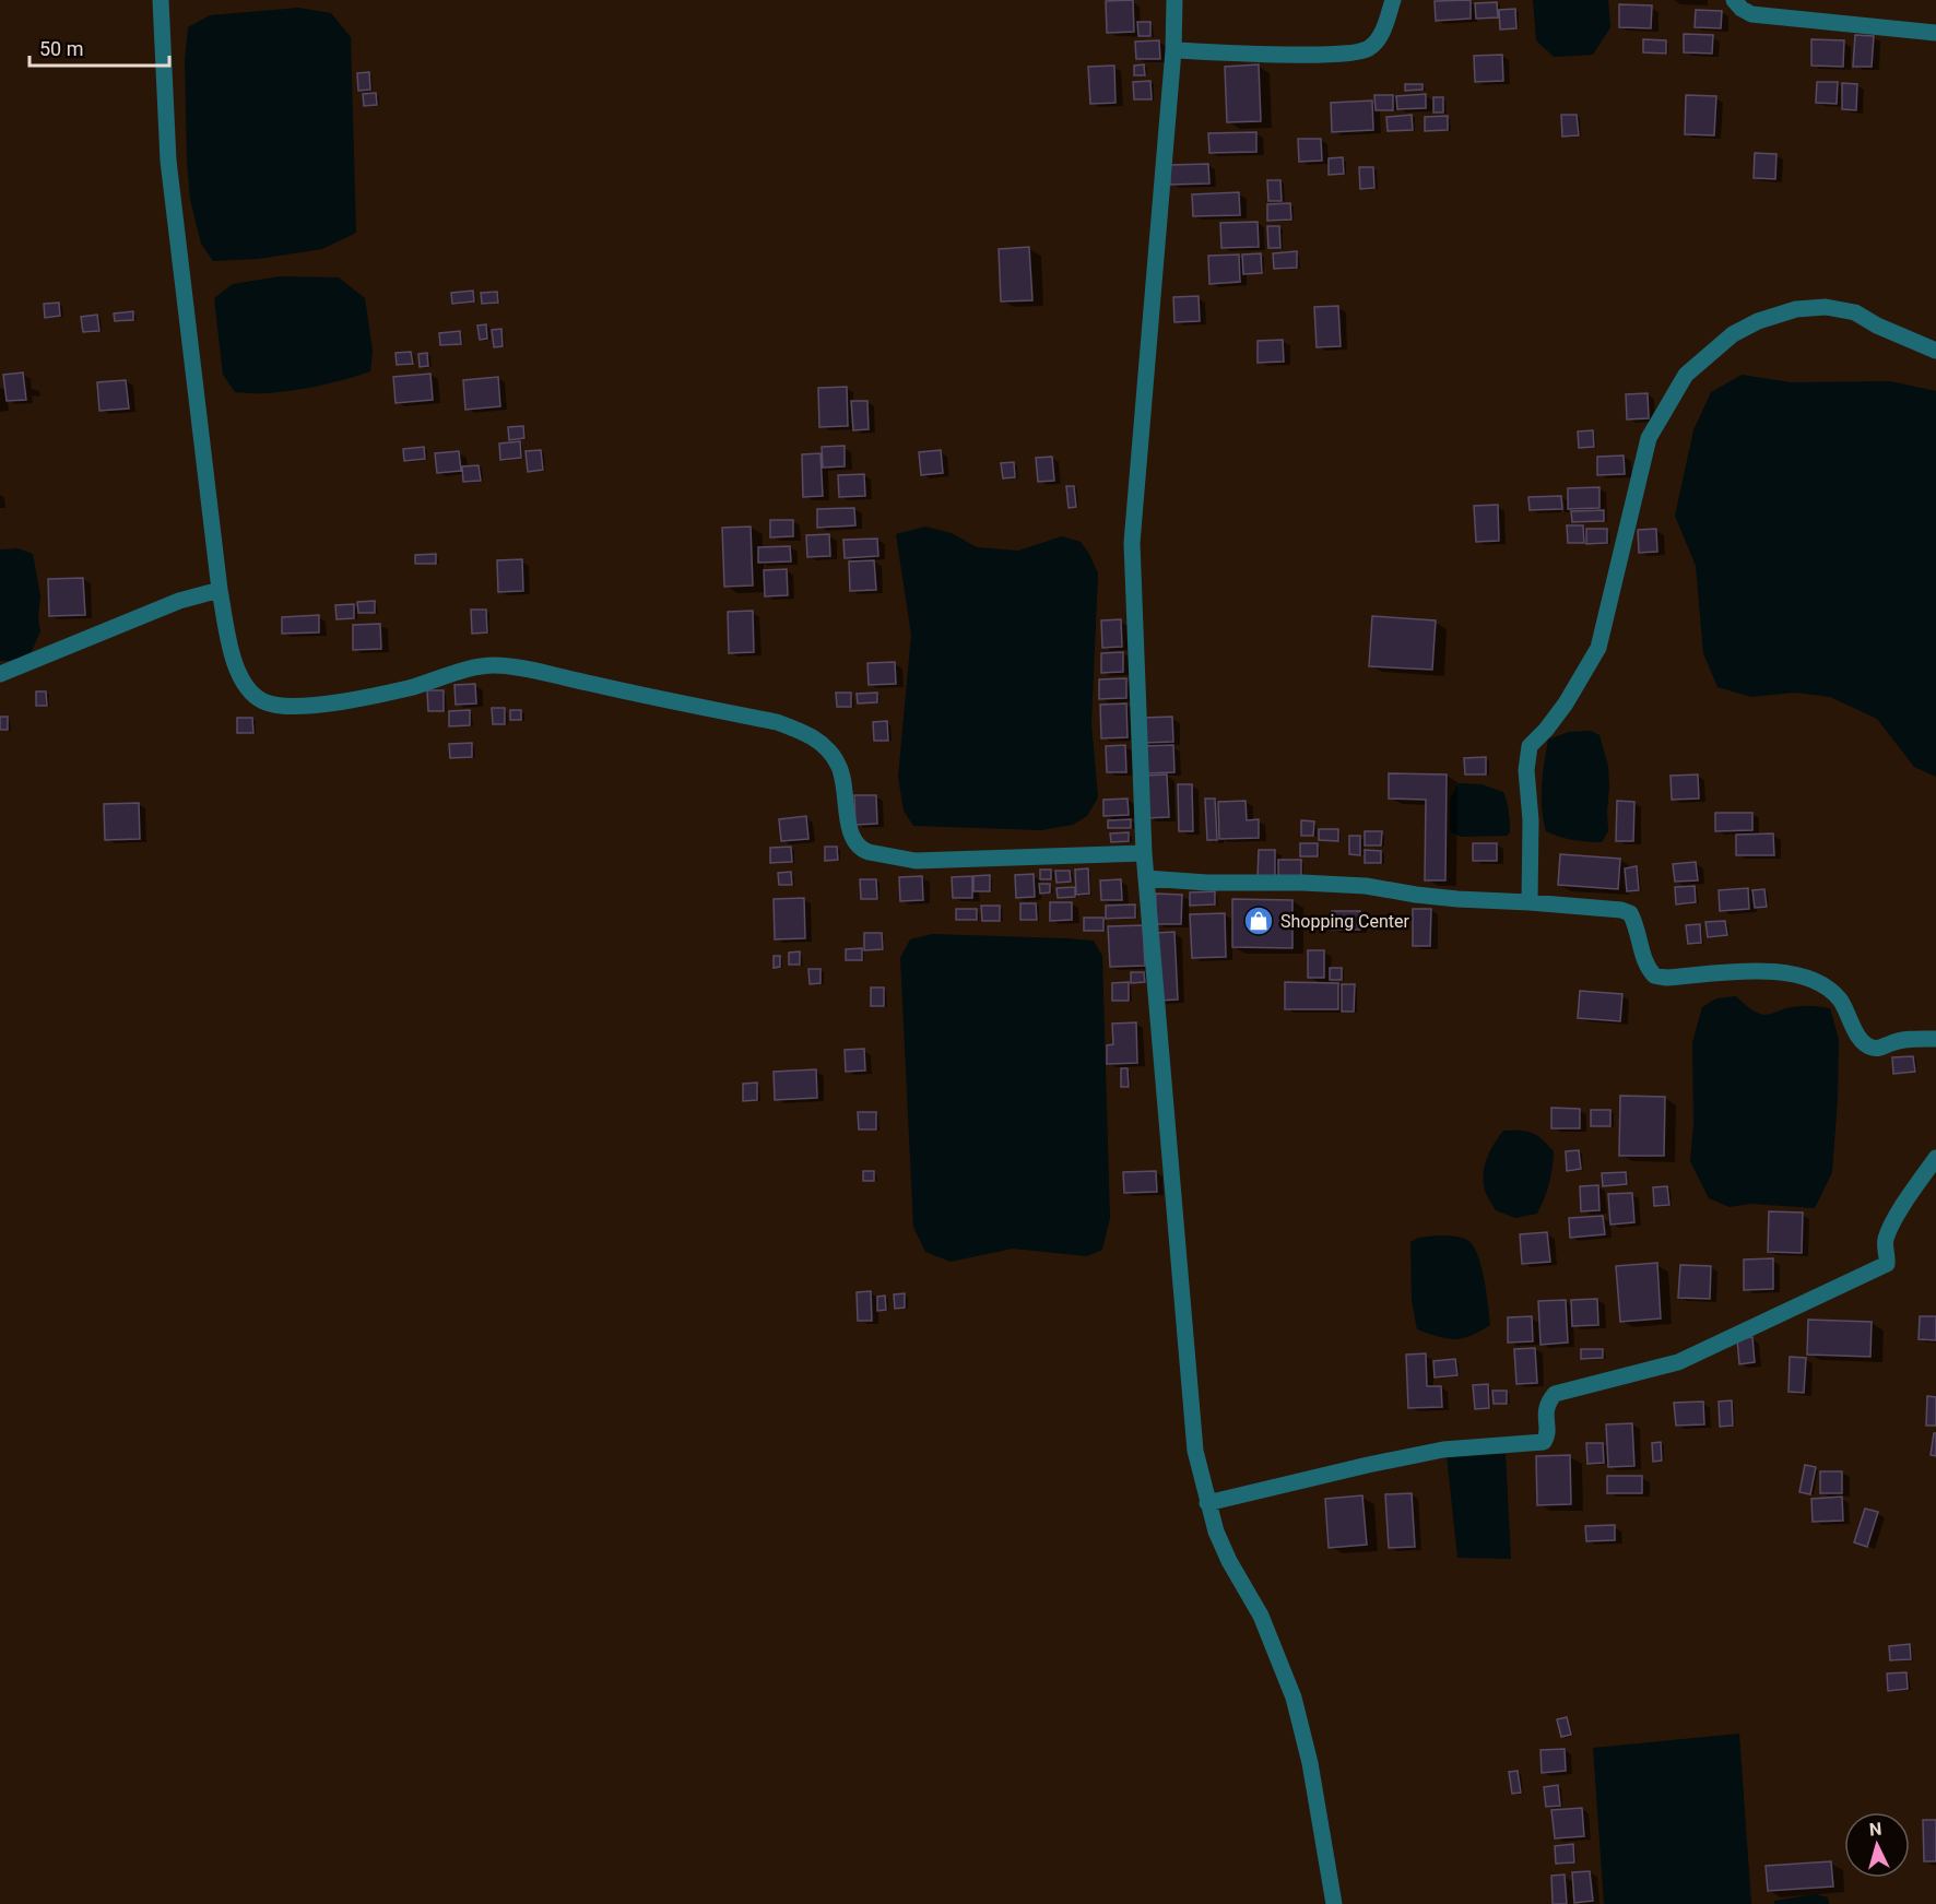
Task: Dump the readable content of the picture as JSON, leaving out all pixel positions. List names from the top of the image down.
{
  "places": {
    "shop": ["Shopping Center"]
  },
  "scale_bar": "50 m",
  "north": "top"
}
